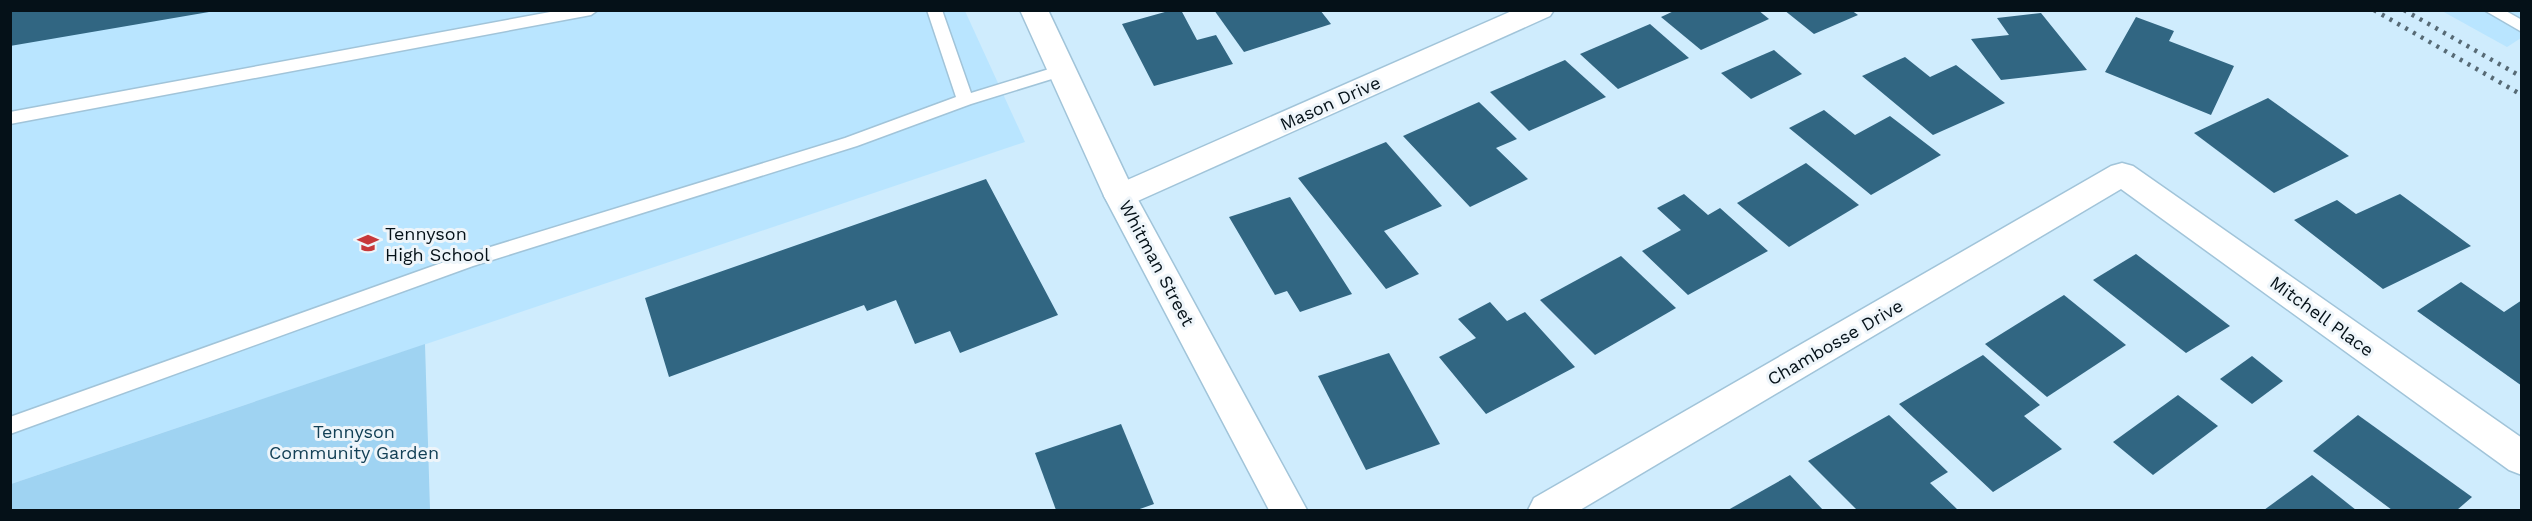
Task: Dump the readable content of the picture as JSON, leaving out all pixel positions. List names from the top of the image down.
{
  "streets": {
    "street": [
      "Mason Drive",
      "Whitman Street",
      "Mitchell Place",
      "Chambosse Drive"
    ]
  },
  "crossings": [
    ["Mason Drive", "Whitman Street"],
    ["Mitchell Place", "Chambosse Drive"]
  ],
  "parks": ["Tennyson Community Garden"],
  "places": {
    "school or university": ["Tennyson High School"]
  }
}
